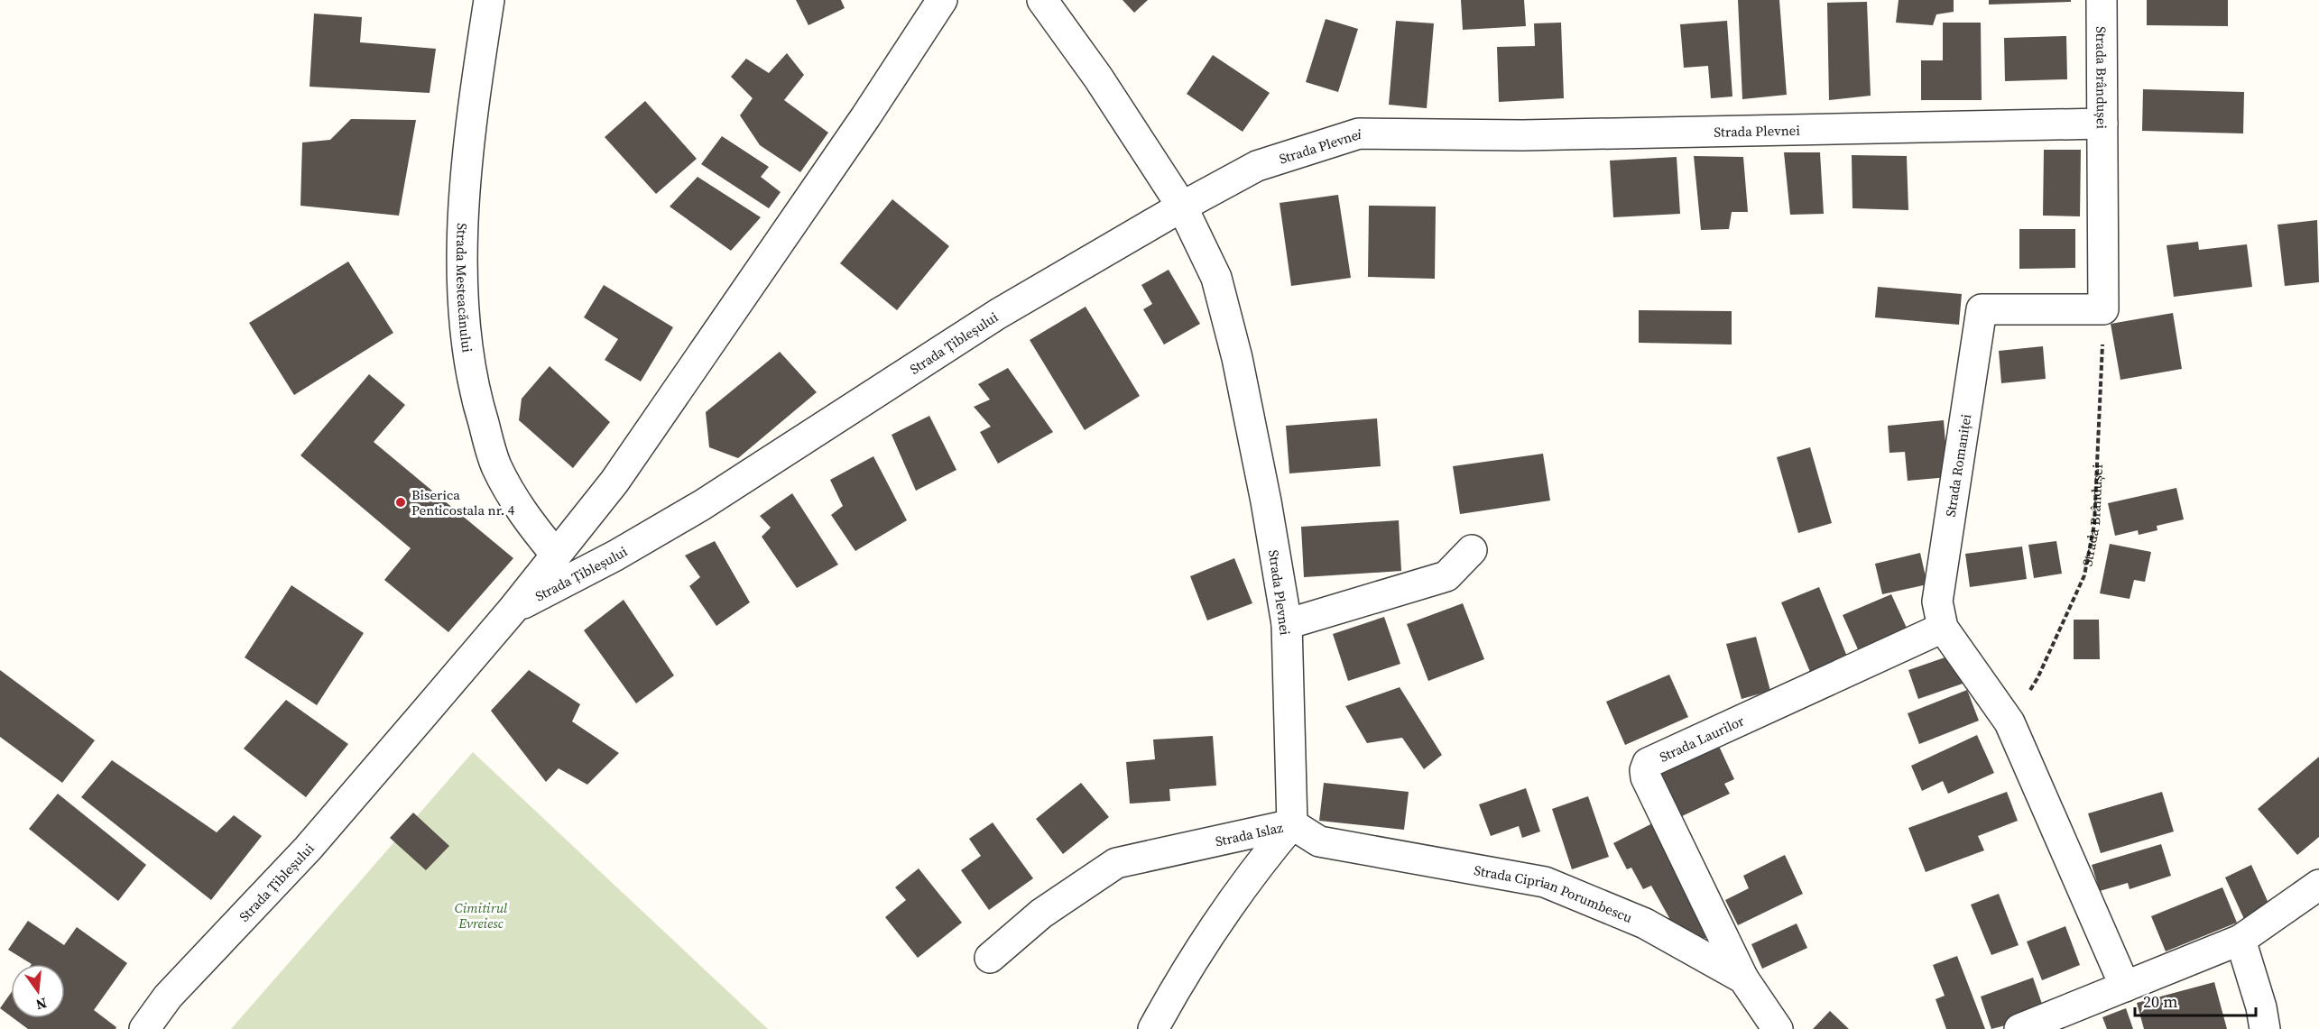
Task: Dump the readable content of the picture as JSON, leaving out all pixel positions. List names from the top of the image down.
{
  "streets": {
    "street": [
      "Strada Brândușei",
      "Strada Plevnei",
      "Strada Mesteacănului",
      "Strada Țibleșului",
      "Strada Romaniței",
      "Strada Laurilor",
      "Strada Islaz",
      "Strada Ciprian Porumbescu"
    ]
  },
  "crossings": [
    ["Strada Brândușei", "Strada Plevnei"],
    ["Strada Brândușei", "Strada Romaniței"],
    ["Strada Plevnei", "Strada Țibleșului"],
    ["Strada Plevnei", "Strada Islaz"],
    ["Strada Plevnei", "Strada Ciprian Porumbescu"],
    ["Strada Mesteacănului", "Strada Țibleșului"],
    ["Strada Romaniței", "Strada Laurilor"],
    ["Strada Laurilor", "Strada Ciprian Porumbescu"],
    ["Strada Islaz", "Strada Ciprian Porumbescu"]
  ],
  "parks": ["Cimitirul Evreiesc"],
  "places": ["Biserica Penticostala nr. 4"],
  "scale_bar": "20 m",
  "north": "bottom"
}
